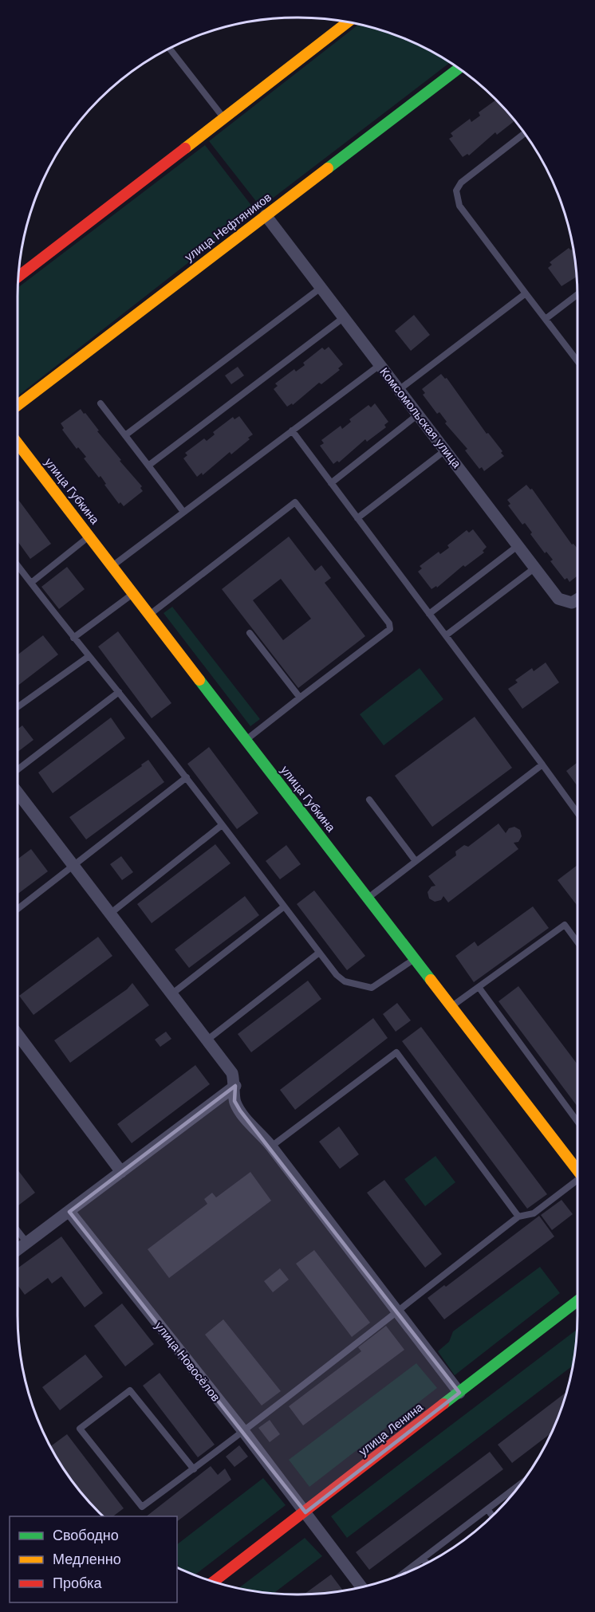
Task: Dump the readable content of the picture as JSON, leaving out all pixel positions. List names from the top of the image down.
{
  "streets": {
    "main road": ["улица Нефтяников", "улица Губкина", "улица Ленина"],
    "street": ["Комсомольская улица", "улица Новосёлов"]
  },
  "crossings": [
    ["улица Нефтяников", "Комсомольская улица"],
    ["улица Новосёлов", "улица Ленина"]
  ],
  "legend": ["Свободно", "Медленно", "Пробка"]
}
